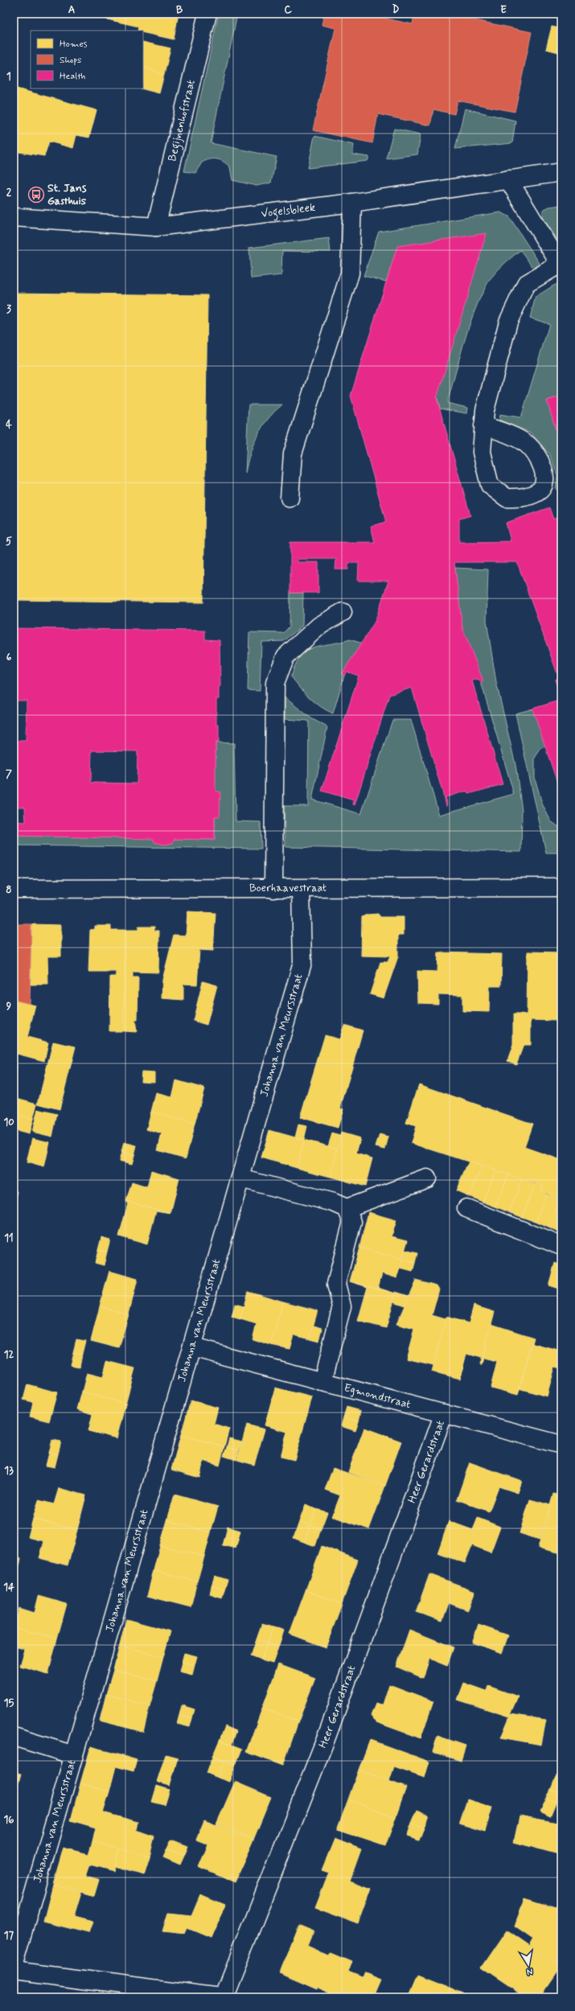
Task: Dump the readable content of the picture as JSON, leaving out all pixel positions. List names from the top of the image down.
{
  "streets": {
    "street": [
      "Begijnenhofstraat",
      "Vogelsbleek",
      "Boerhaavestraat",
      "Johanna van Meursstraat",
      "Egmondstraat",
      "Heer Gerardstraat"
    ]
  },
  "crossings": [
    ["Begijnenhofstraat", "Vogelsbleek"],
    ["Boerhaavestraat", "Johanna van Meursstraat"],
    ["Johanna van Meursstraat", "Egmondstraat"],
    ["Egmondstraat", "Heer Gerardstraat"]
  ],
  "places": {
    "bus stop": ["St. Jans Gasthuis"]
  },
  "legend": ["Homes", "Shops", "Health"],
  "north": "bottom",
  "grid": {
    "columns": [
      "A",
      "B",
      "C",
      "D",
      "E"
    ],
    "rows": [
      "1",
      "2",
      "3",
      "4",
      "5",
      "6",
      "7",
      "8",
      "9",
      "10",
      "11",
      "12",
      "13",
      "14",
      "15",
      "16",
      "17"
    ]
  }
}
